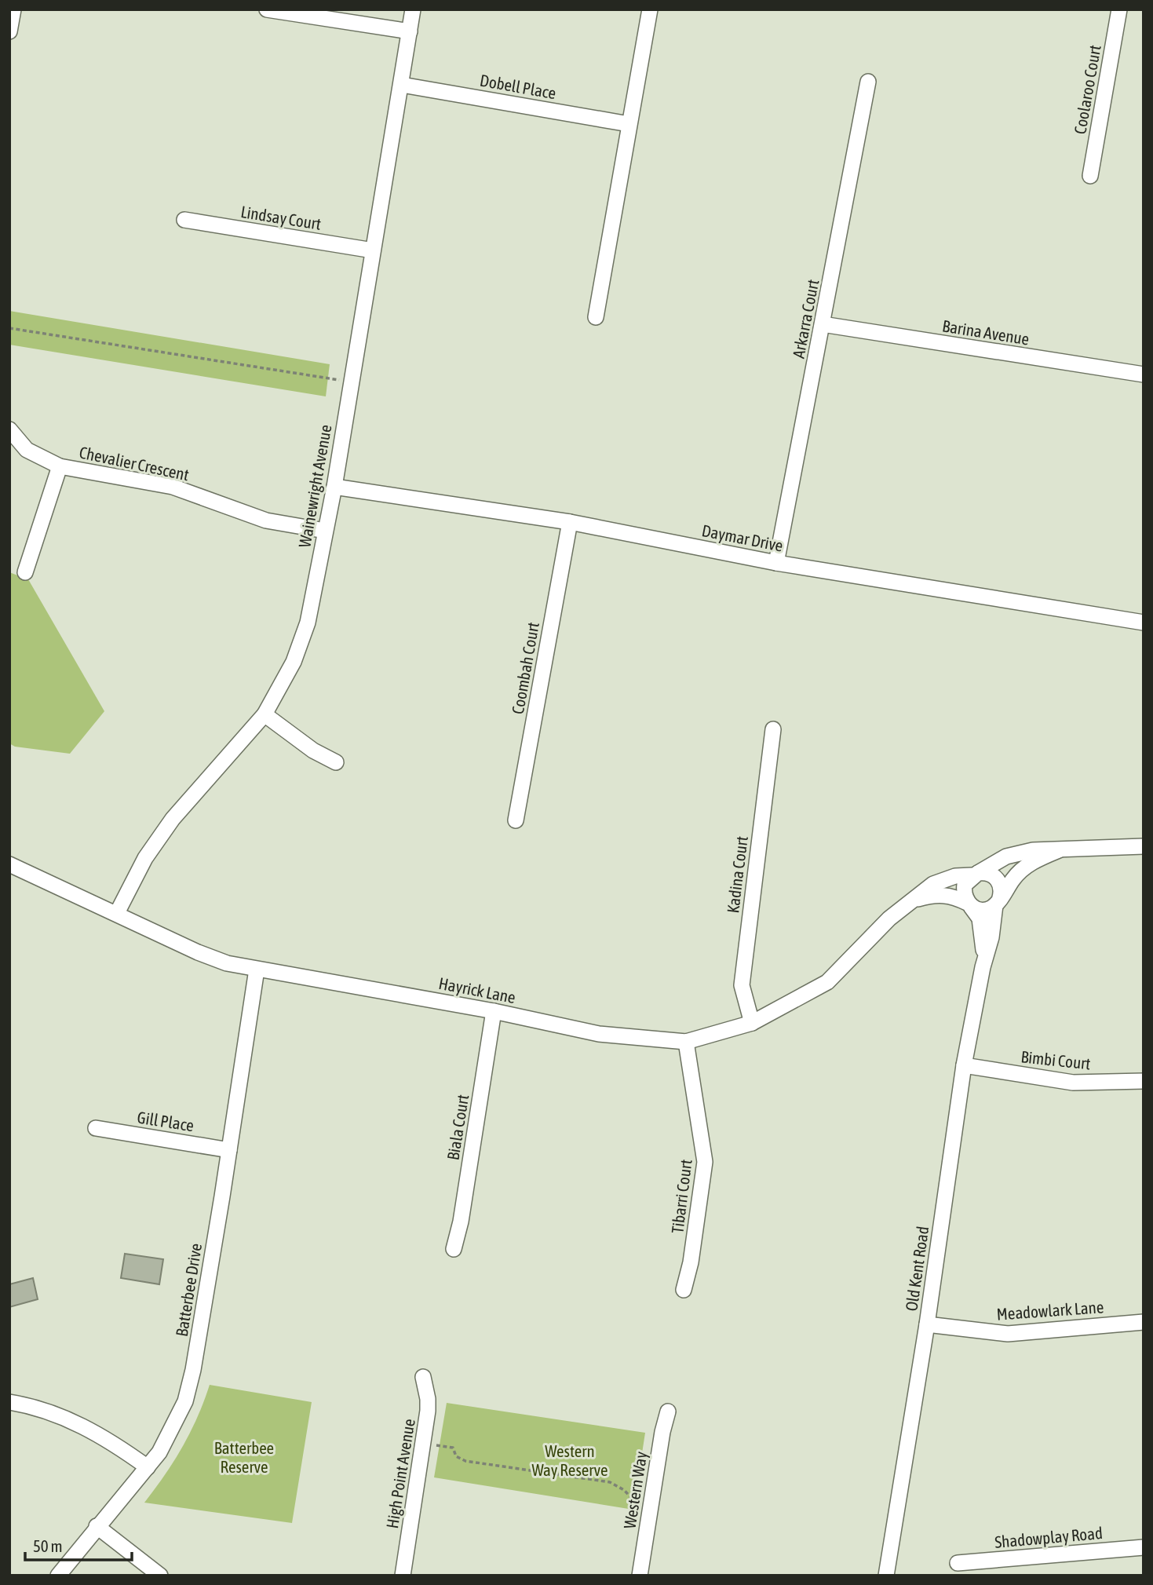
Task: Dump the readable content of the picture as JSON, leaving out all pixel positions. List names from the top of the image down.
{
  "streets": {
    "street": [
      "Dobell Place",
      "Coolaroo Court",
      "Lindsay Court",
      "Arkarra Court",
      "Barina Avenue",
      "Chevalier Crescent",
      "Wainewright Avenue",
      "Daymar Drive",
      "Coombah Court",
      "Kadina Court",
      "Hayrick Lane",
      "Bimbi Court",
      "Gill Place",
      "Biala Court",
      "Tibarri Court",
      "Old Kent Road",
      "Batterbee Drive",
      "Meadowlark Lane",
      "High Point Avenue",
      "Western Way",
      "Shadowplay Road"
    ]
  },
  "crossings": [
    ["Dobell Place", "Wainewright Avenue"],
    ["Lindsay Court", "Wainewright Avenue"],
    ["Arkarra Court", "Barina Avenue"],
    ["Arkarra Court", "Daymar Drive"],
    ["Chevalier Crescent", "Wainewright Avenue"],
    ["Wainewright Avenue", "Daymar Drive"],
    ["Wainewright Avenue", "Hayrick Lane"],
    ["Daymar Drive", "Coombah Court"],
    ["Kadina Court", "Hayrick Lane"],
    ["Hayrick Lane", "Biala Court"],
    ["Hayrick Lane", "Tibarri Court"],
    ["Hayrick Lane", "Old Kent Road"],
    ["Hayrick Lane", "Batterbee Drive"],
    ["Bimbi Court", "Old Kent Road"],
    ["Gill Place", "Batterbee Drive"],
    ["Old Kent Road", "Meadowlark Lane"]
  ],
  "parks": ["Batterbee Reserve", "Western Way Reserve"],
  "scale_bar": "50 m"
}
